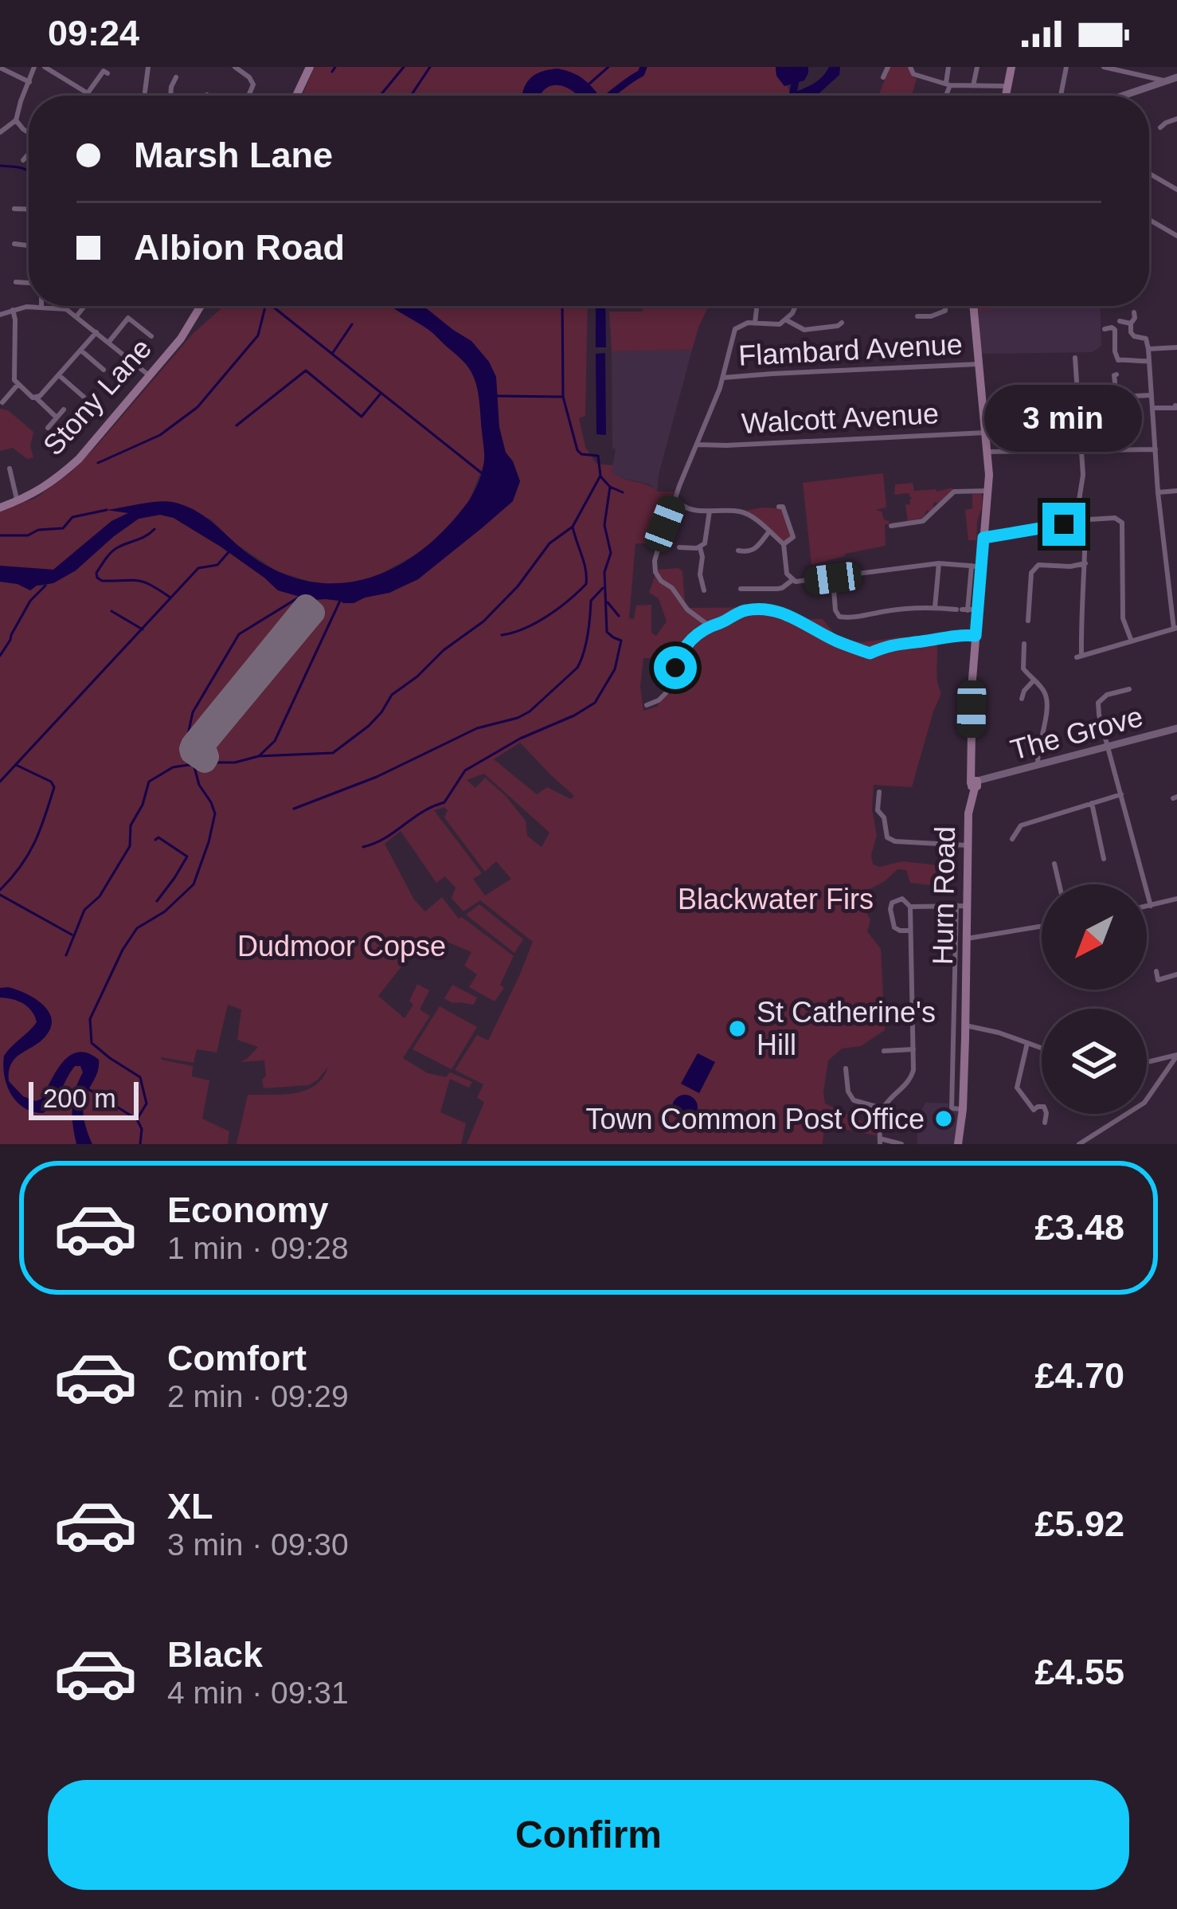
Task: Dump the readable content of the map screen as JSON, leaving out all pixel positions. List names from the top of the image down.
{
  "streets": {
    "main road": ["Stony Lane", "Hurn Road"],
    "street": ["Flambard Avenue", "Walcott Avenue", "The Grove"]
  },
  "crossings": [
    ["Flambard Avenue", "Hurn Road"],
    ["Walcott Avenue", "Hurn Road"],
    ["The Grove", "Hurn Road"]
  ],
  "parks": ["Blackwater Firs", "Dudmoor Copse"],
  "places": ["St Catherine's Hill", "Town Common Post Office"],
  "scale_bar": "200 m",
  "north": "bottom left",
  "page": {
    "status": "09:24",
    "banner": ["Marsh Lane", "Albion Road"],
    "bubble": "3 min",
    "scale": "200 m",
    "list": [
      {
        "name": "Economy",
        "note": "1 min · 09:28",
        "value": "£3.48"
      },
      {
        "name": "Comfort",
        "note": "2 min · 09:29",
        "value": "£4.70"
      },
      {
        "name": "XL",
        "note": "3 min · 09:30",
        "value": "£5.92"
      },
      {
        "name": "Black",
        "note": "4 min · 09:31",
        "value": "£4.55"
      }
    ],
    "buttons": "Confirm"
  }
}
